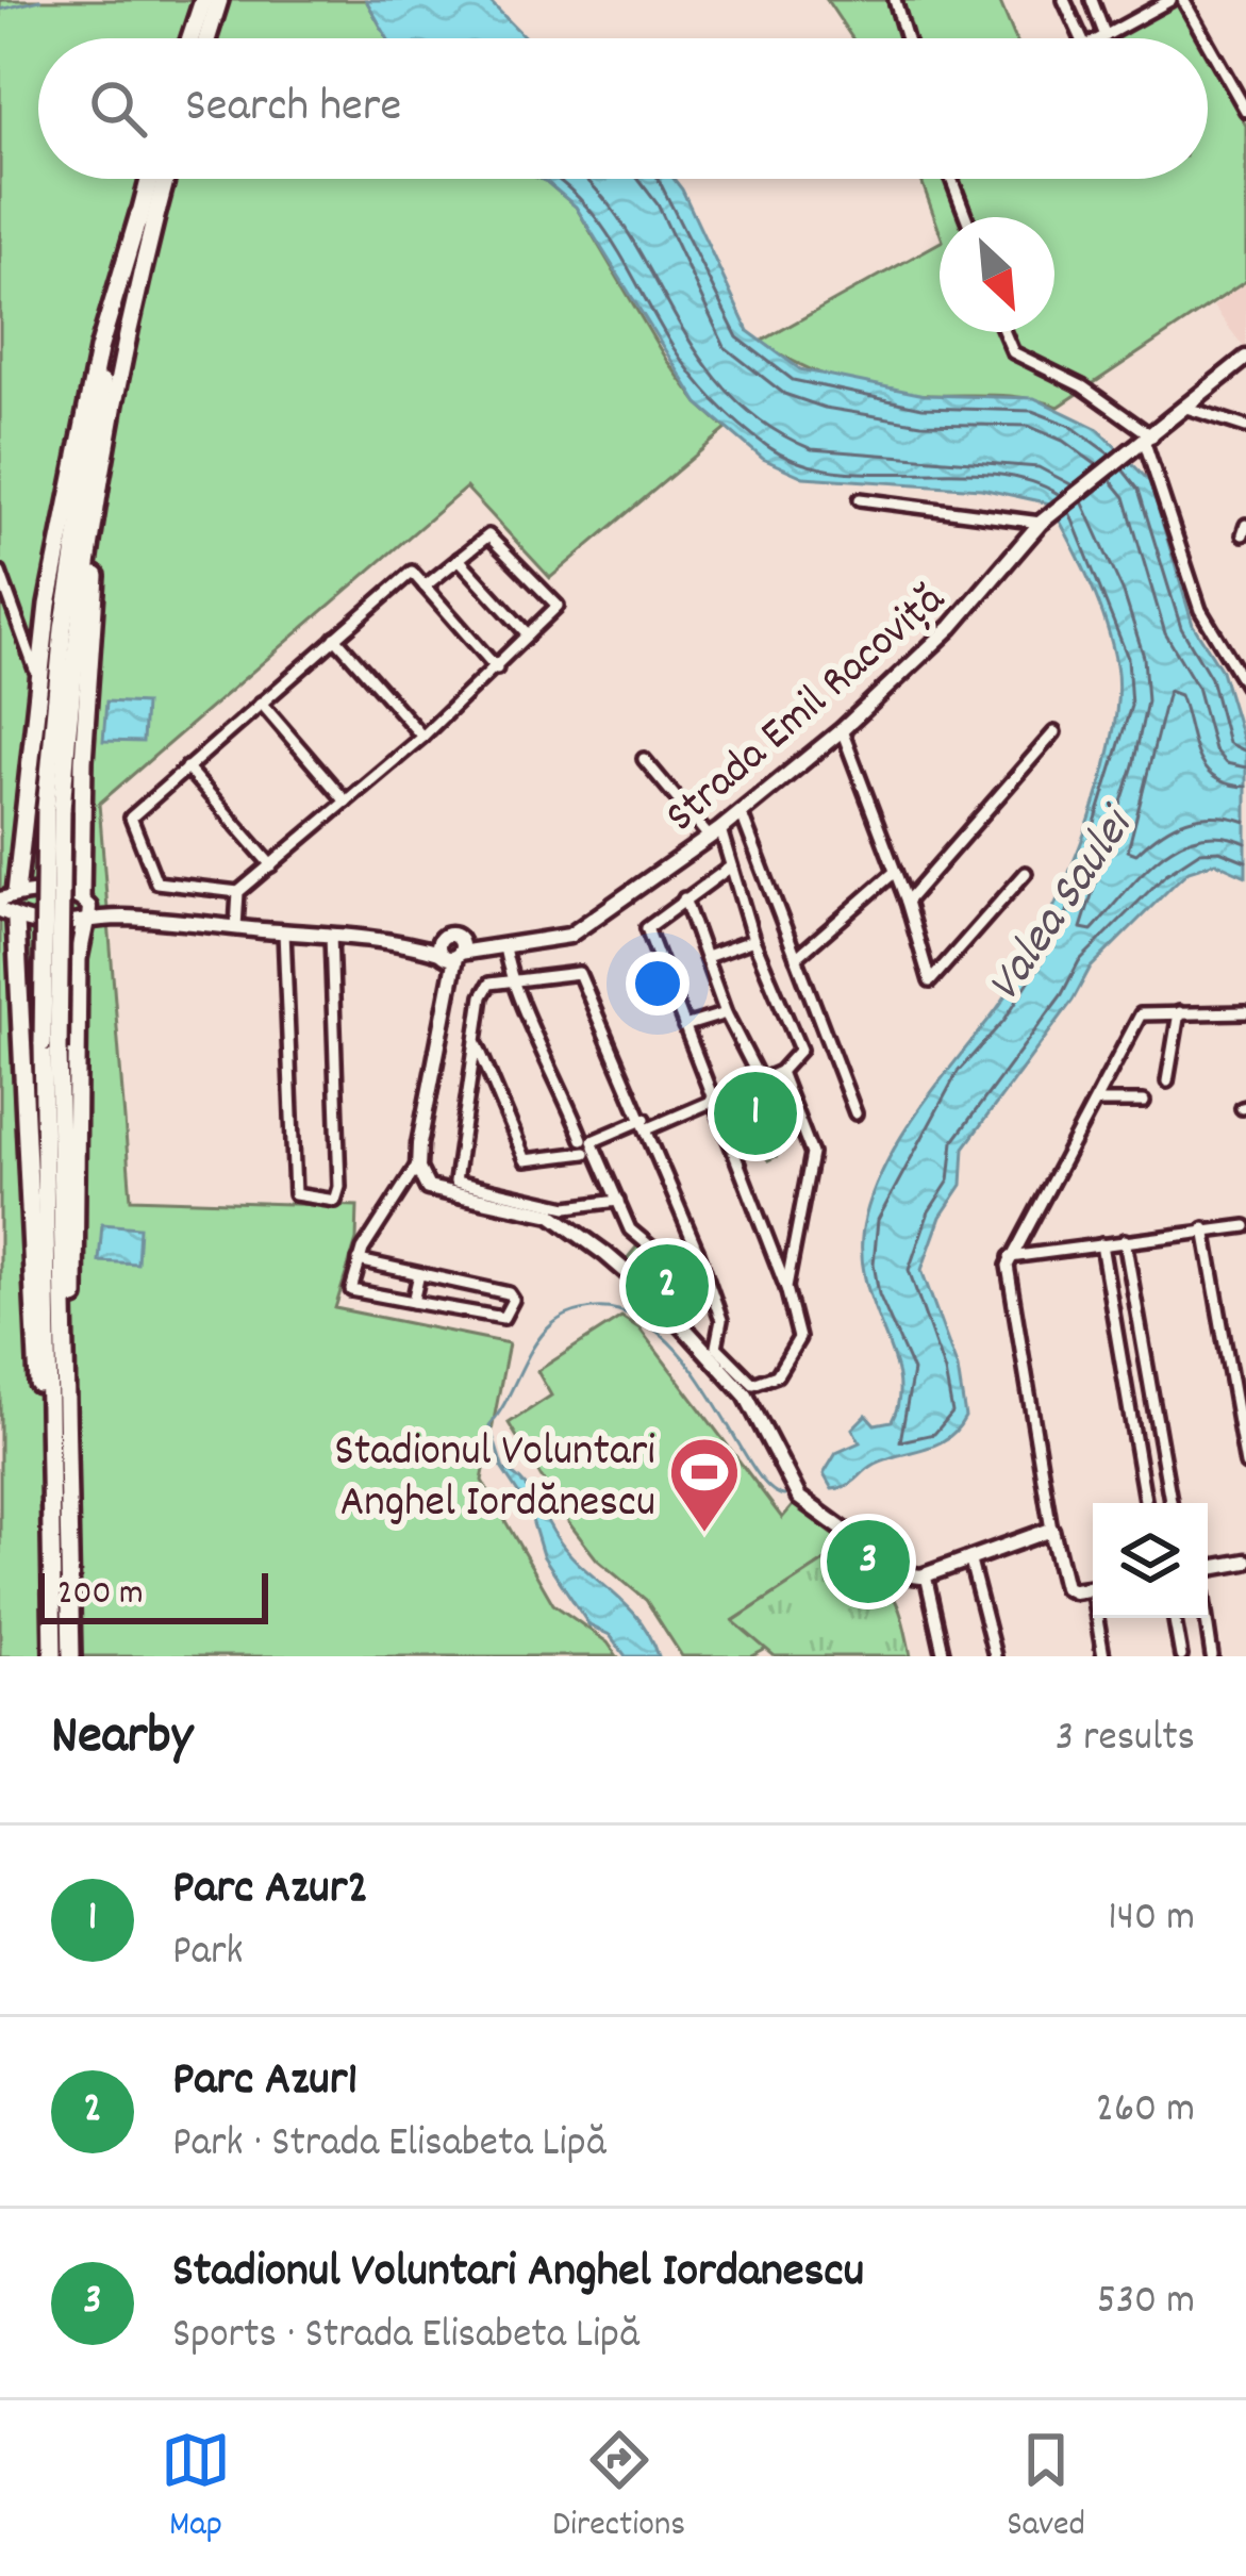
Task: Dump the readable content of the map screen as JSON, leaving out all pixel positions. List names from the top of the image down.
{
  "streets": {
    "street": ["Strada Emil Racoviță"]
  },
  "water": ["Valea Saulei"],
  "places": {
    "sports": ["Stadionul Voluntari Anghel Iordănescu"]
  },
  "scale_bar": "200 m",
  "north": "bottom right",
  "page": {
    "search": "Search here",
    "pins": ["1", "2", "3"],
    "scale": "200 m",
    "heading": ["Nearby", "3 results"],
    "list": [
      {
        "mark": "1",
        "name": "Parc Azur2",
        "note": "Park",
        "value": "140 m"
      },
      {
        "mark": "2",
        "name": "Parc Azur1",
        "note": "Park · Strada Elisabeta Lipă",
        "value": "260 m"
      },
      {
        "mark": "3",
        "name": "Stadionul Voluntari Anghel Iordanescu",
        "note": "Sports · Strada Elisabeta Lipă",
        "value": "530 m"
      }
    ],
    "nav": ["Map", "Directions", "Saved"]
  }
}
